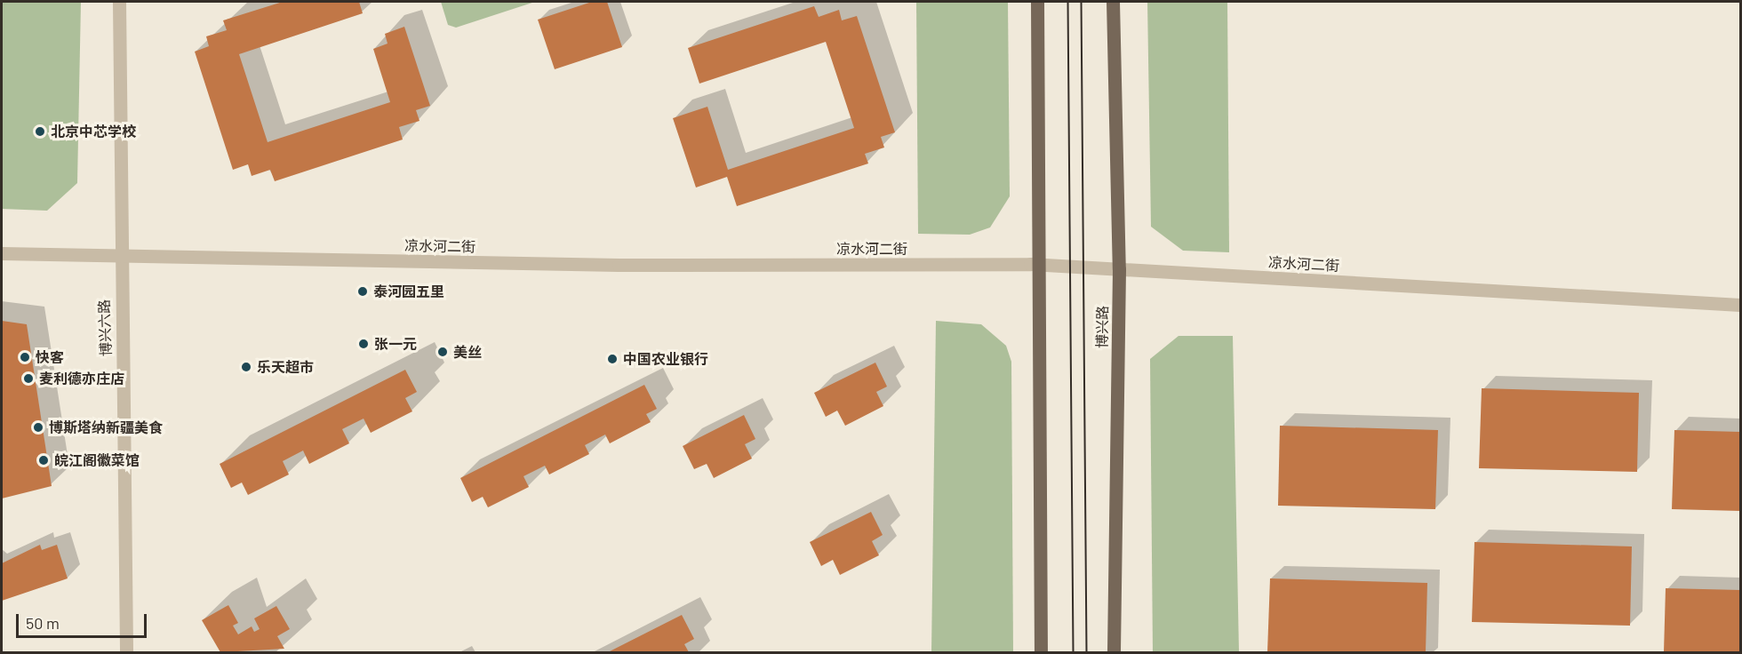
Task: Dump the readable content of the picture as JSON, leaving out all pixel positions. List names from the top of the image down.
{
  "streets": {
    "main road": ["博兴路"],
    "street": ["凉水河二街", "博兴六路"]
  },
  "crossings": [
    ["凉水河二街", "博兴路"],
    ["凉水河二街", "博兴六路"]
  ],
  "places": [
    "北京中芯学校",
    "泰河园五里",
    "张一元",
    "美丝",
    "快客",
    "中国农业银行",
    "乐天超市",
    "麦利德亦庄店",
    "博斯塔纳新疆美食",
    "皖江阁徽菜馆"
  ],
  "scale_bar": "50 m"
}
